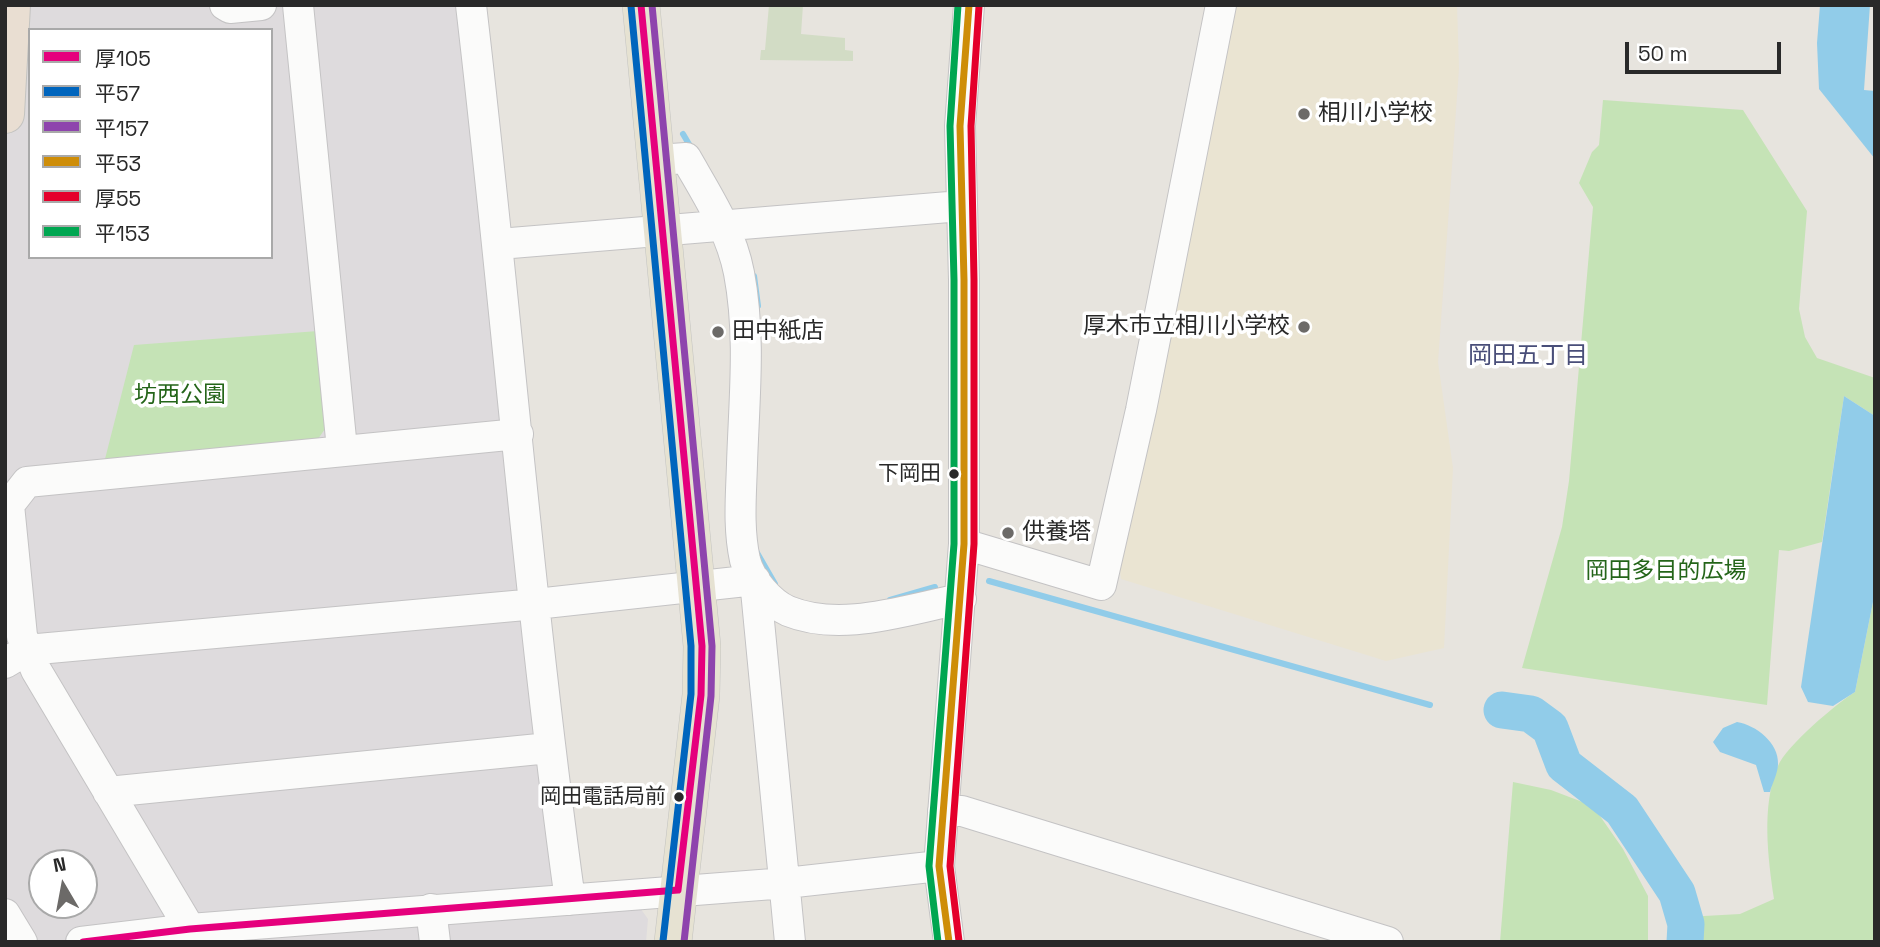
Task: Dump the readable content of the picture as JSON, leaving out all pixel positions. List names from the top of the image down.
{
  "districts": ["岡田五丁目"],
  "parks": ["坊西公園", "岡田多目的広場"],
  "places": [
    "相川小学校",
    "厚木市立相川小学校",
    "田中紙店",
    "下岡田",
    "供養塔",
    "岡田電話局前"
  ],
  "lines": [
    "transit line 厚105",
    "transit line 平157",
    "transit line 平53",
    "transit line 平153",
    "transit line 平57",
    "transit line 厚55"
  ],
  "legend": [
    "厚105",
    "平57",
    "平157",
    "平53",
    "厚55",
    "平153"
  ],
  "scale_bar": "50 m",
  "north": "top"
}
